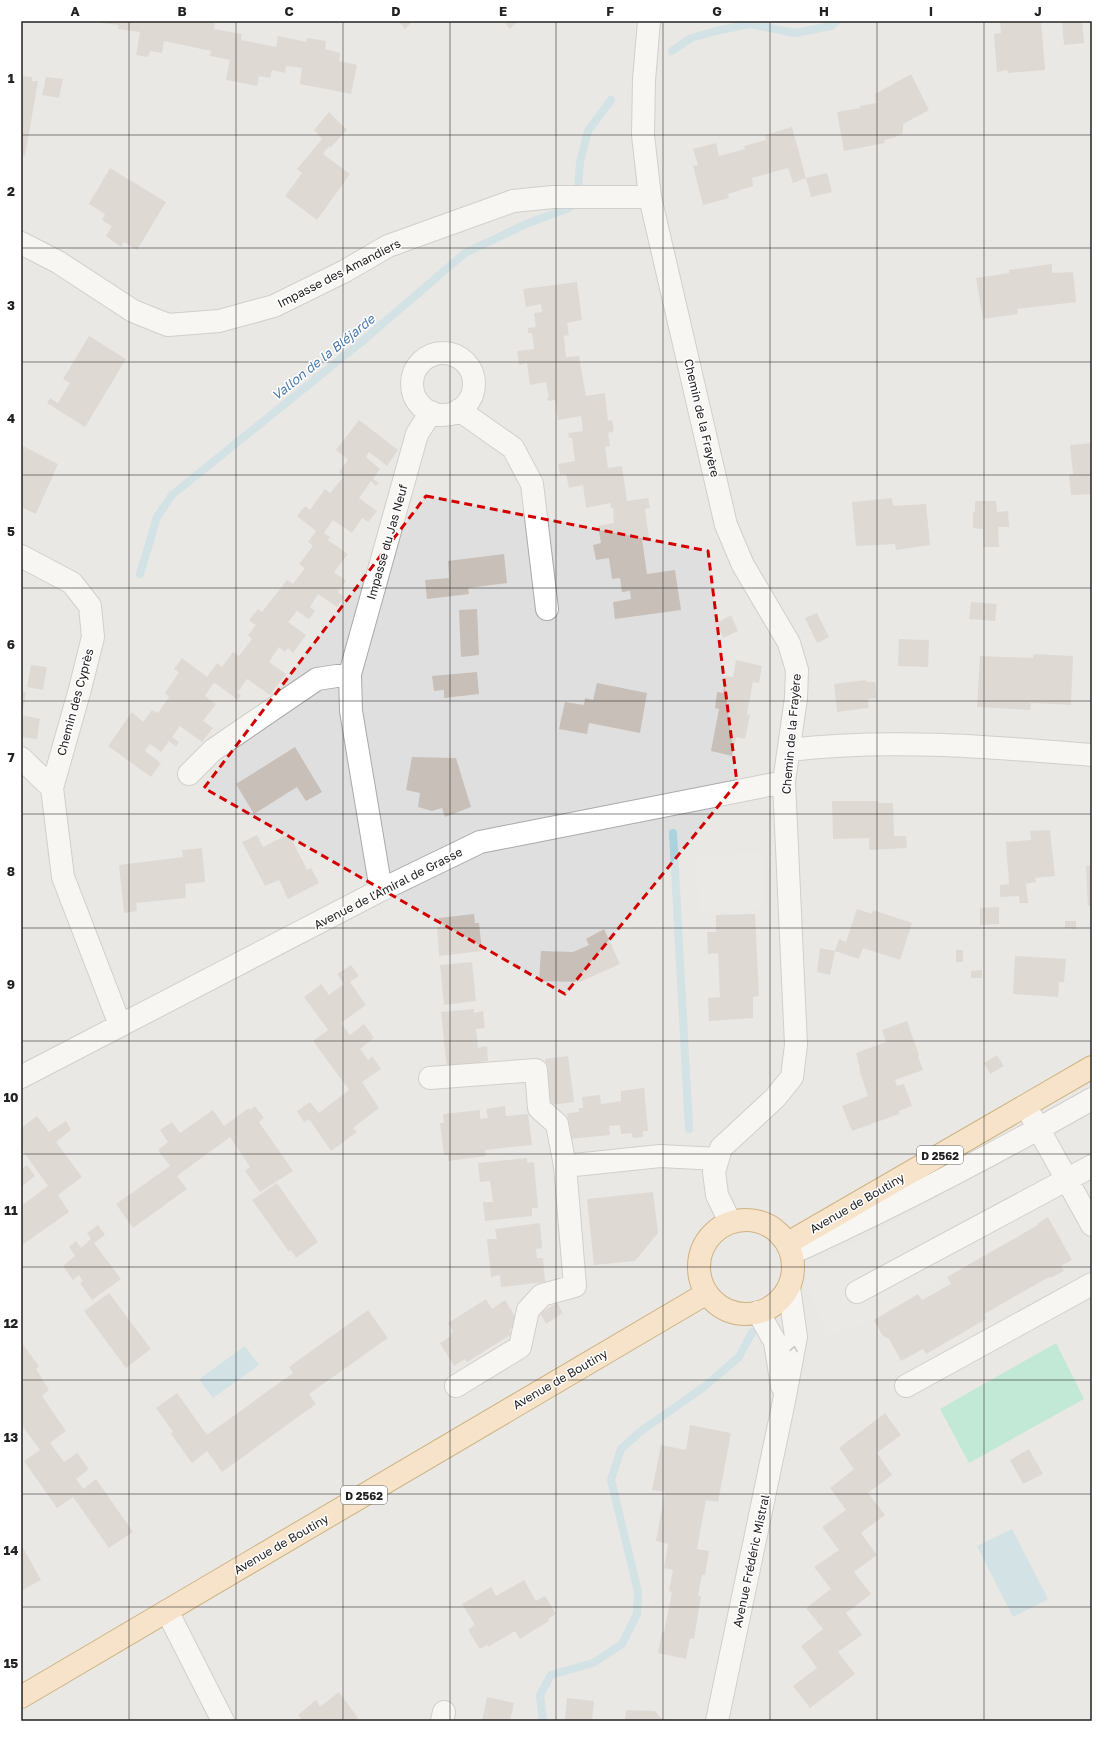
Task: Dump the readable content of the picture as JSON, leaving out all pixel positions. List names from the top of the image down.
{
  "streets": {
    "main road": ["D 2562", "Avenue de Boutiny"],
    "street": [
      "Impasse des Amandiers",
      "Chemin de la Frayère",
      "Impasse du Jas Neuf",
      "Chemin des Cyprès",
      "Avenue de l'Amiral de Grasse",
      "Avenue Frédéric Mistral"
    ]
  },
  "crossings": [
    ["Impasse des Amandiers", "Chemin de la Frayère"],
    ["Chemin de la Frayère", "Avenue de l'Amiral de Grasse"],
    ["Chemin de la Frayère", "Avenue de Boutiny"],
    ["Chemin de la Frayère", "Avenue Frédéric Mistral"],
    ["Impasse du Jas Neuf", "Avenue de l'Amiral de Grasse"],
    ["Chemin des Cyprès", "Avenue de l'Amiral de Grasse"],
    ["Avenue de Boutiny", "Avenue Frédéric Mistral"]
  ],
  "water": ["Vallon de la Bléjarde"],
  "grid": {
    "columns": [
      "A",
      "B",
      "C",
      "D",
      "E",
      "F",
      "G",
      "H",
      "I",
      "J"
    ],
    "rows": [
      "1",
      "2",
      "3",
      "4",
      "5",
      "6",
      "7",
      "8",
      "9",
      "10",
      "11",
      "12",
      "13",
      "14",
      "15"
    ]
  }
}
